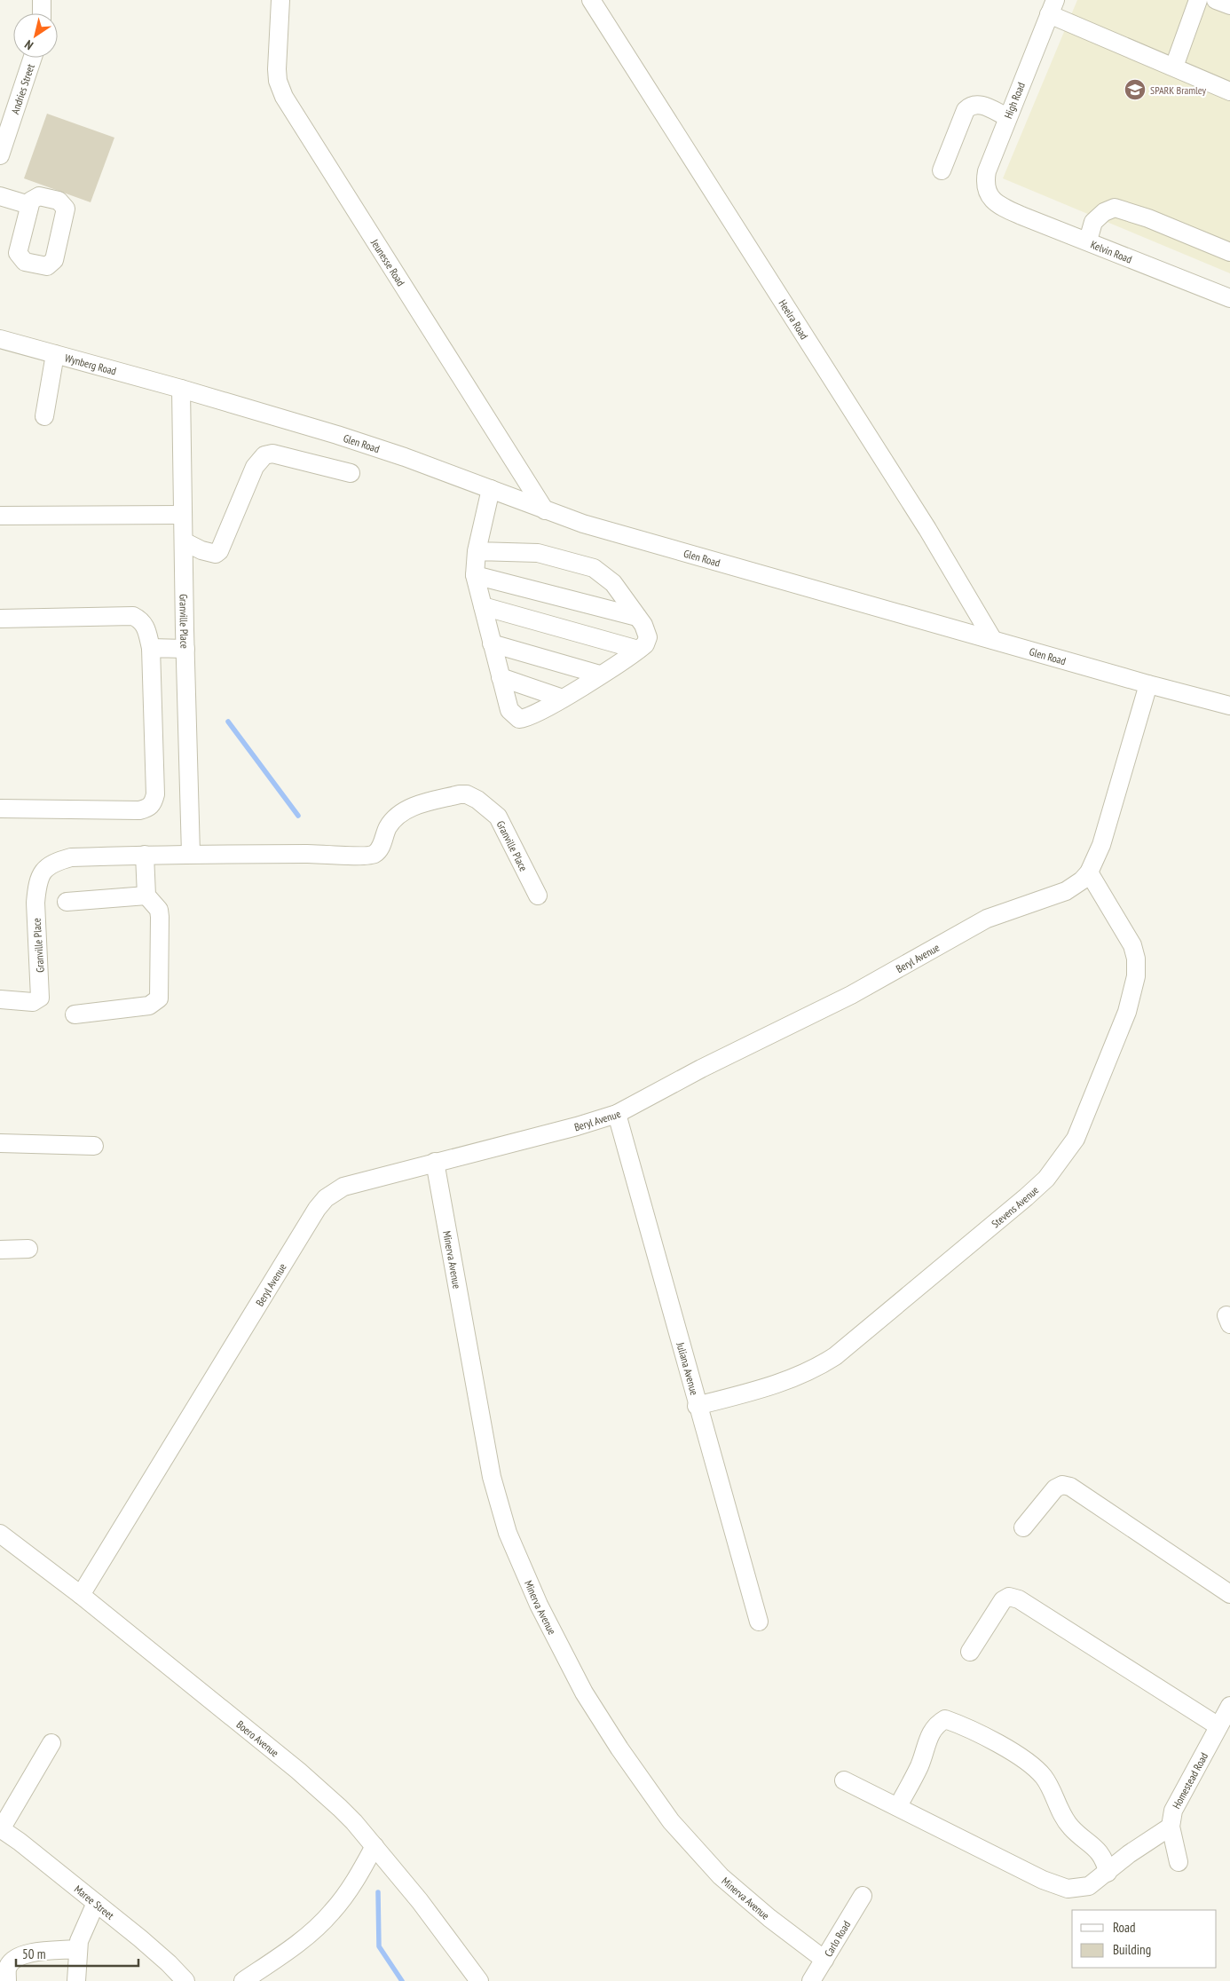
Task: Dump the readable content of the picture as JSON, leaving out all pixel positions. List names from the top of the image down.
{
  "streets": {
    "street": [
      "Andries Street",
      "High Road",
      "Kelvin Road",
      "Jeunesse Road",
      "Heelra Road",
      "Wynberg Road",
      "Glen Road",
      "Granville Place",
      "Beryl Avenue",
      "Stevens Avenue",
      "Minerva Avenue",
      "Juliana Avenue",
      "Boero Avenue",
      "Homestead Road",
      "Maree Street",
      "Carlo Road"
    ]
  },
  "crossings": [
    ["High Road", "Kelvin Road"],
    ["Jeunesse Road", "Glen Road"],
    ["Heelra Road", "Glen Road"],
    ["Wynberg Road", "Glen Road"],
    ["Wynberg Road", "Granville Place"],
    ["Glen Road", "Granville Place"],
    ["Glen Road", "Beryl Avenue"],
    ["Beryl Avenue", "Stevens Avenue"],
    ["Beryl Avenue", "Minerva Avenue"],
    ["Beryl Avenue", "Juliana Avenue"],
    ["Beryl Avenue", "Boero Avenue"],
    ["Stevens Avenue", "Juliana Avenue"],
    ["Minerva Avenue", "Carlo Road"]
  ],
  "places": {
    "school or university": ["SPARK Bramley"]
  },
  "legend": ["Road", "Building"],
  "scale_bar": "50 m",
  "north": "bottom left"
}
